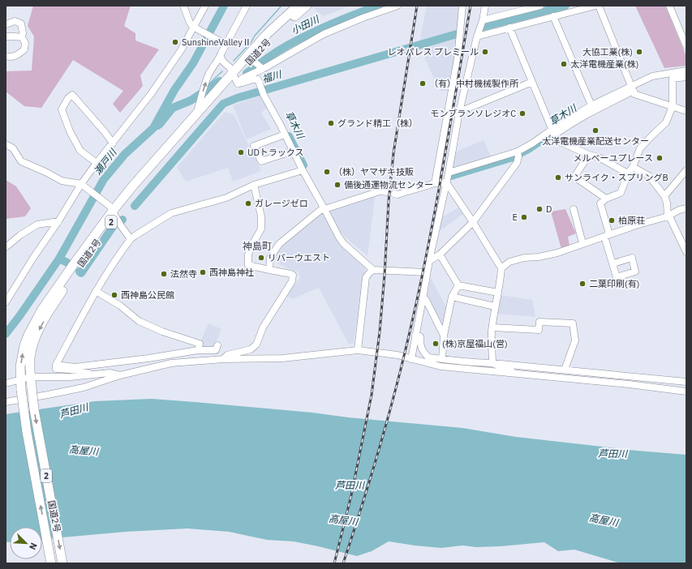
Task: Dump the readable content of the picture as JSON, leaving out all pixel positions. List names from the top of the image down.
{
  "streets": {
    "highway": ["国道2号", "2"]
  },
  "districts": ["神島町"],
  "water": [
    "小田川",
    "福川",
    "草木川",
    "瀬戸川",
    "芦田川",
    "高屋川"
  ],
  "places": [
    "SunshineValleyⅡ",
    "レオパレス プレミール",
    "大協工業(株)",
    "太洋電機産業(株)",
    "（有）中村機械製作所",
    "モンブランソレジオC",
    "グランド精工（株）",
    "太洋電機産業配送センター",
    "UDトラックス",
    "メルベーユプレース",
    "（株）ヤマザキ技販",
    "サンライク・スプリングB",
    "備後通運物流センター",
    "ガレージゼロ",
    "D",
    "E",
    "柏原荘",
    "リバーウエスト",
    "西神島神社",
    "法然寺",
    "二葉印刷(有)",
    "西神島公民館",
    "(株)京屋福山(営)"
  ],
  "north": "bottom right"
}
